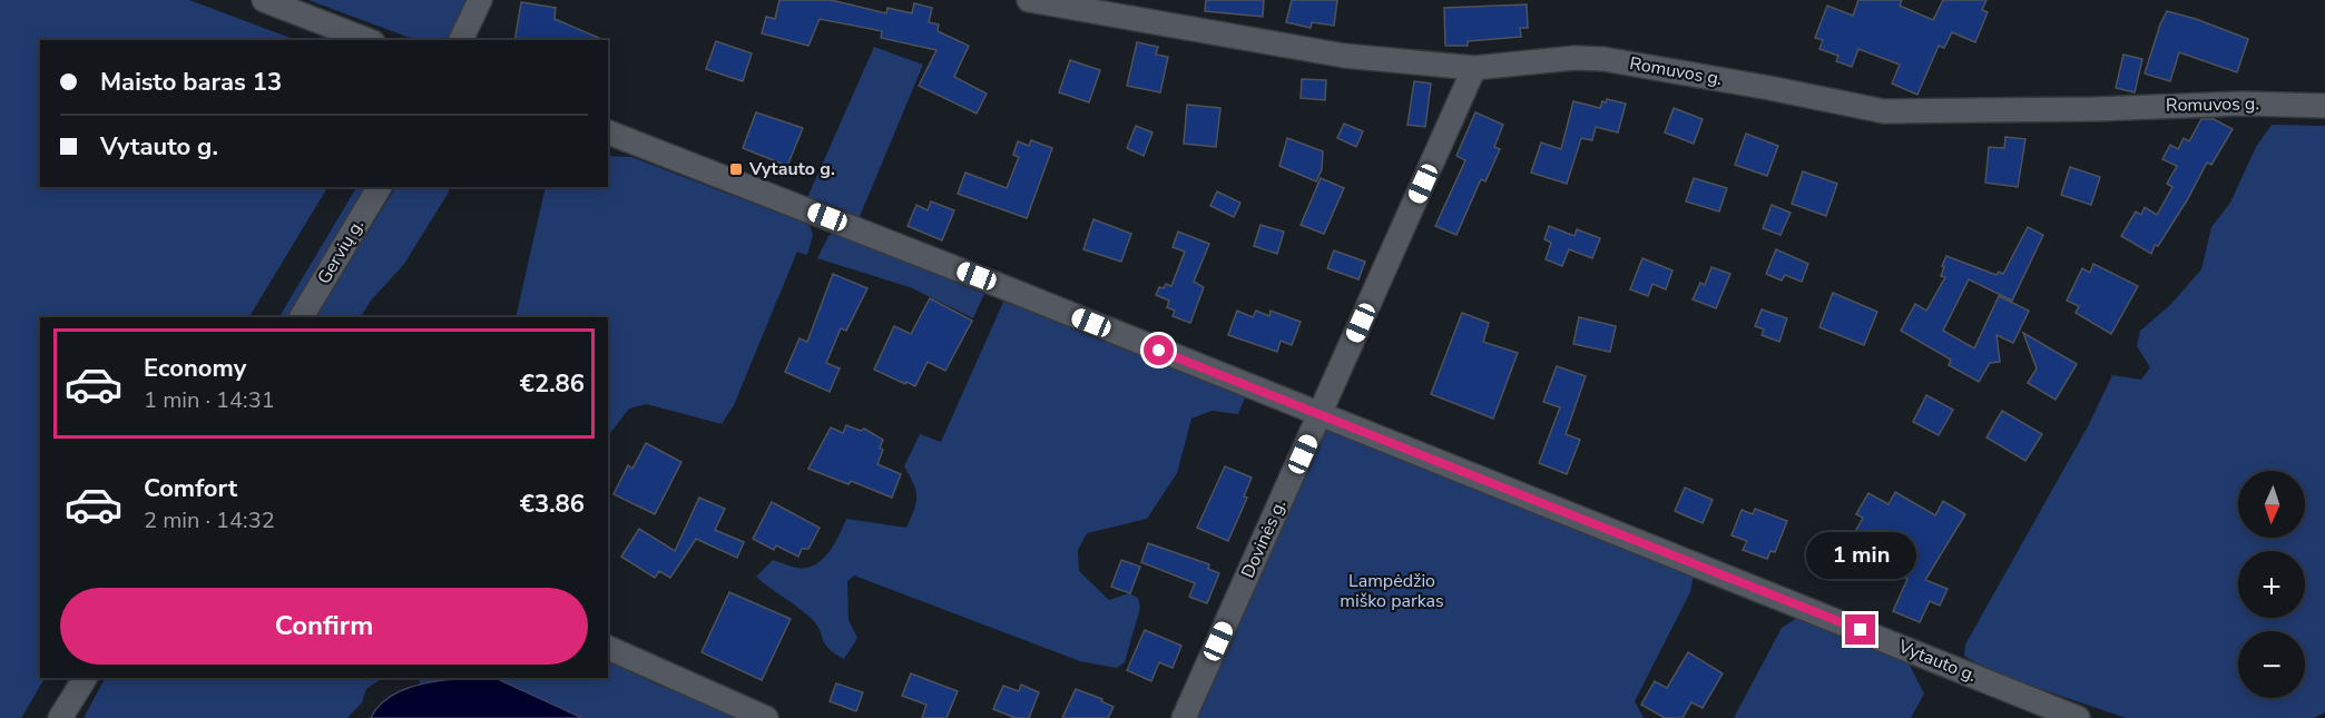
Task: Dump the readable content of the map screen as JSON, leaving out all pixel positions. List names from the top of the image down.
{
  "streets": {
    "street": [
      "Romuvos g.",
      "Gervių g.",
      "Dovinės g.",
      "Vytauto g."
    ]
  },
  "crossings": [
    ["Romuvos g.", "Dovinės g."],
    ["Dovinės g.", "Vytauto g."]
  ],
  "parks": ["Lampėdžio miško parkas"],
  "places": {
    "transit": ["Vytauto g."]
  },
  "north": "bottom",
  "page": {
    "banner": ["Maisto baras 13", "Vytauto g."],
    "list": [
      {
        "name": "Economy",
        "note": "1 min · 14:31",
        "value": "€2.86"
      },
      {
        "name": "Comfort",
        "note": "2 min · 14:32",
        "value": "€3.86"
      }
    ],
    "map_buttons": ["+", "−"],
    "bubble": "1 min",
    "buttons": "Confirm"
  }
}
